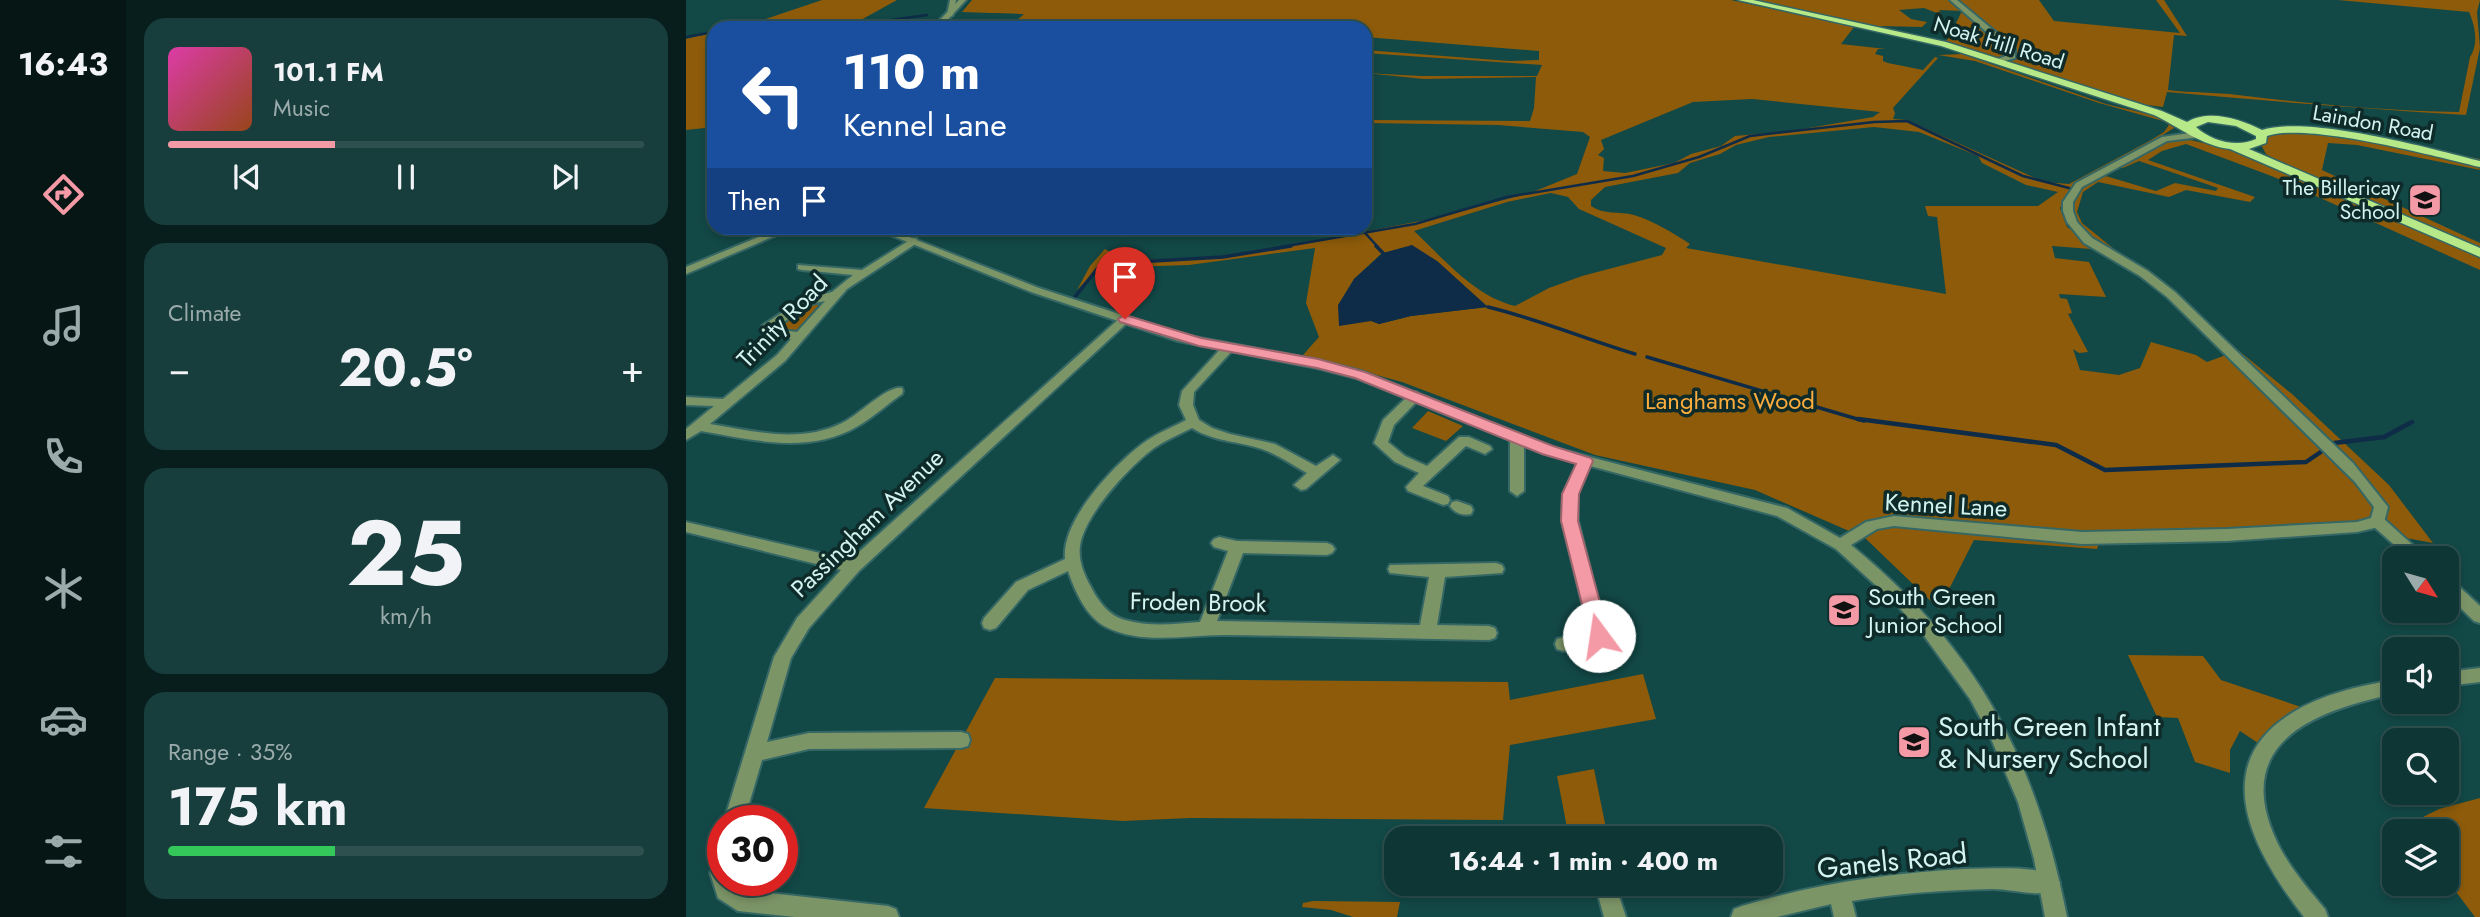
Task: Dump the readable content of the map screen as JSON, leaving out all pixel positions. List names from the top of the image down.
{
  "streets": {
    "main road": ["Noak Hill Road", "Laindon Road"],
    "street": [
      "Trinity Road",
      "Kennel Lane",
      "Passingham Avenue",
      "Froden Brook",
      "Ganels Road"
    ]
  },
  "crossings": [
    ["Noak Hill Road", "Laindon Road"]
  ],
  "parks": ["Langhams Wood"],
  "places": {
    "school or university": ["The Billericay School", "South Green Junior School", "South Green Infant & Nursery School"]
  },
  "north": "bottom right",
  "page": {
    "tabs": "16:43",
    "turn": ["110 m", "Kennel Lane"],
    "song": ["101.1 FM", "Music"],
    "then": "Then",
    "tile": [
      "Climate",
      ["25", "km/h"],
      ["Range · 35%", "175 km"]
    ],
    "heat": ["−", "20.5°", "+"],
    "limit": "30",
    "trip": "16:44 · 1 min · 400 m"
  }
}
